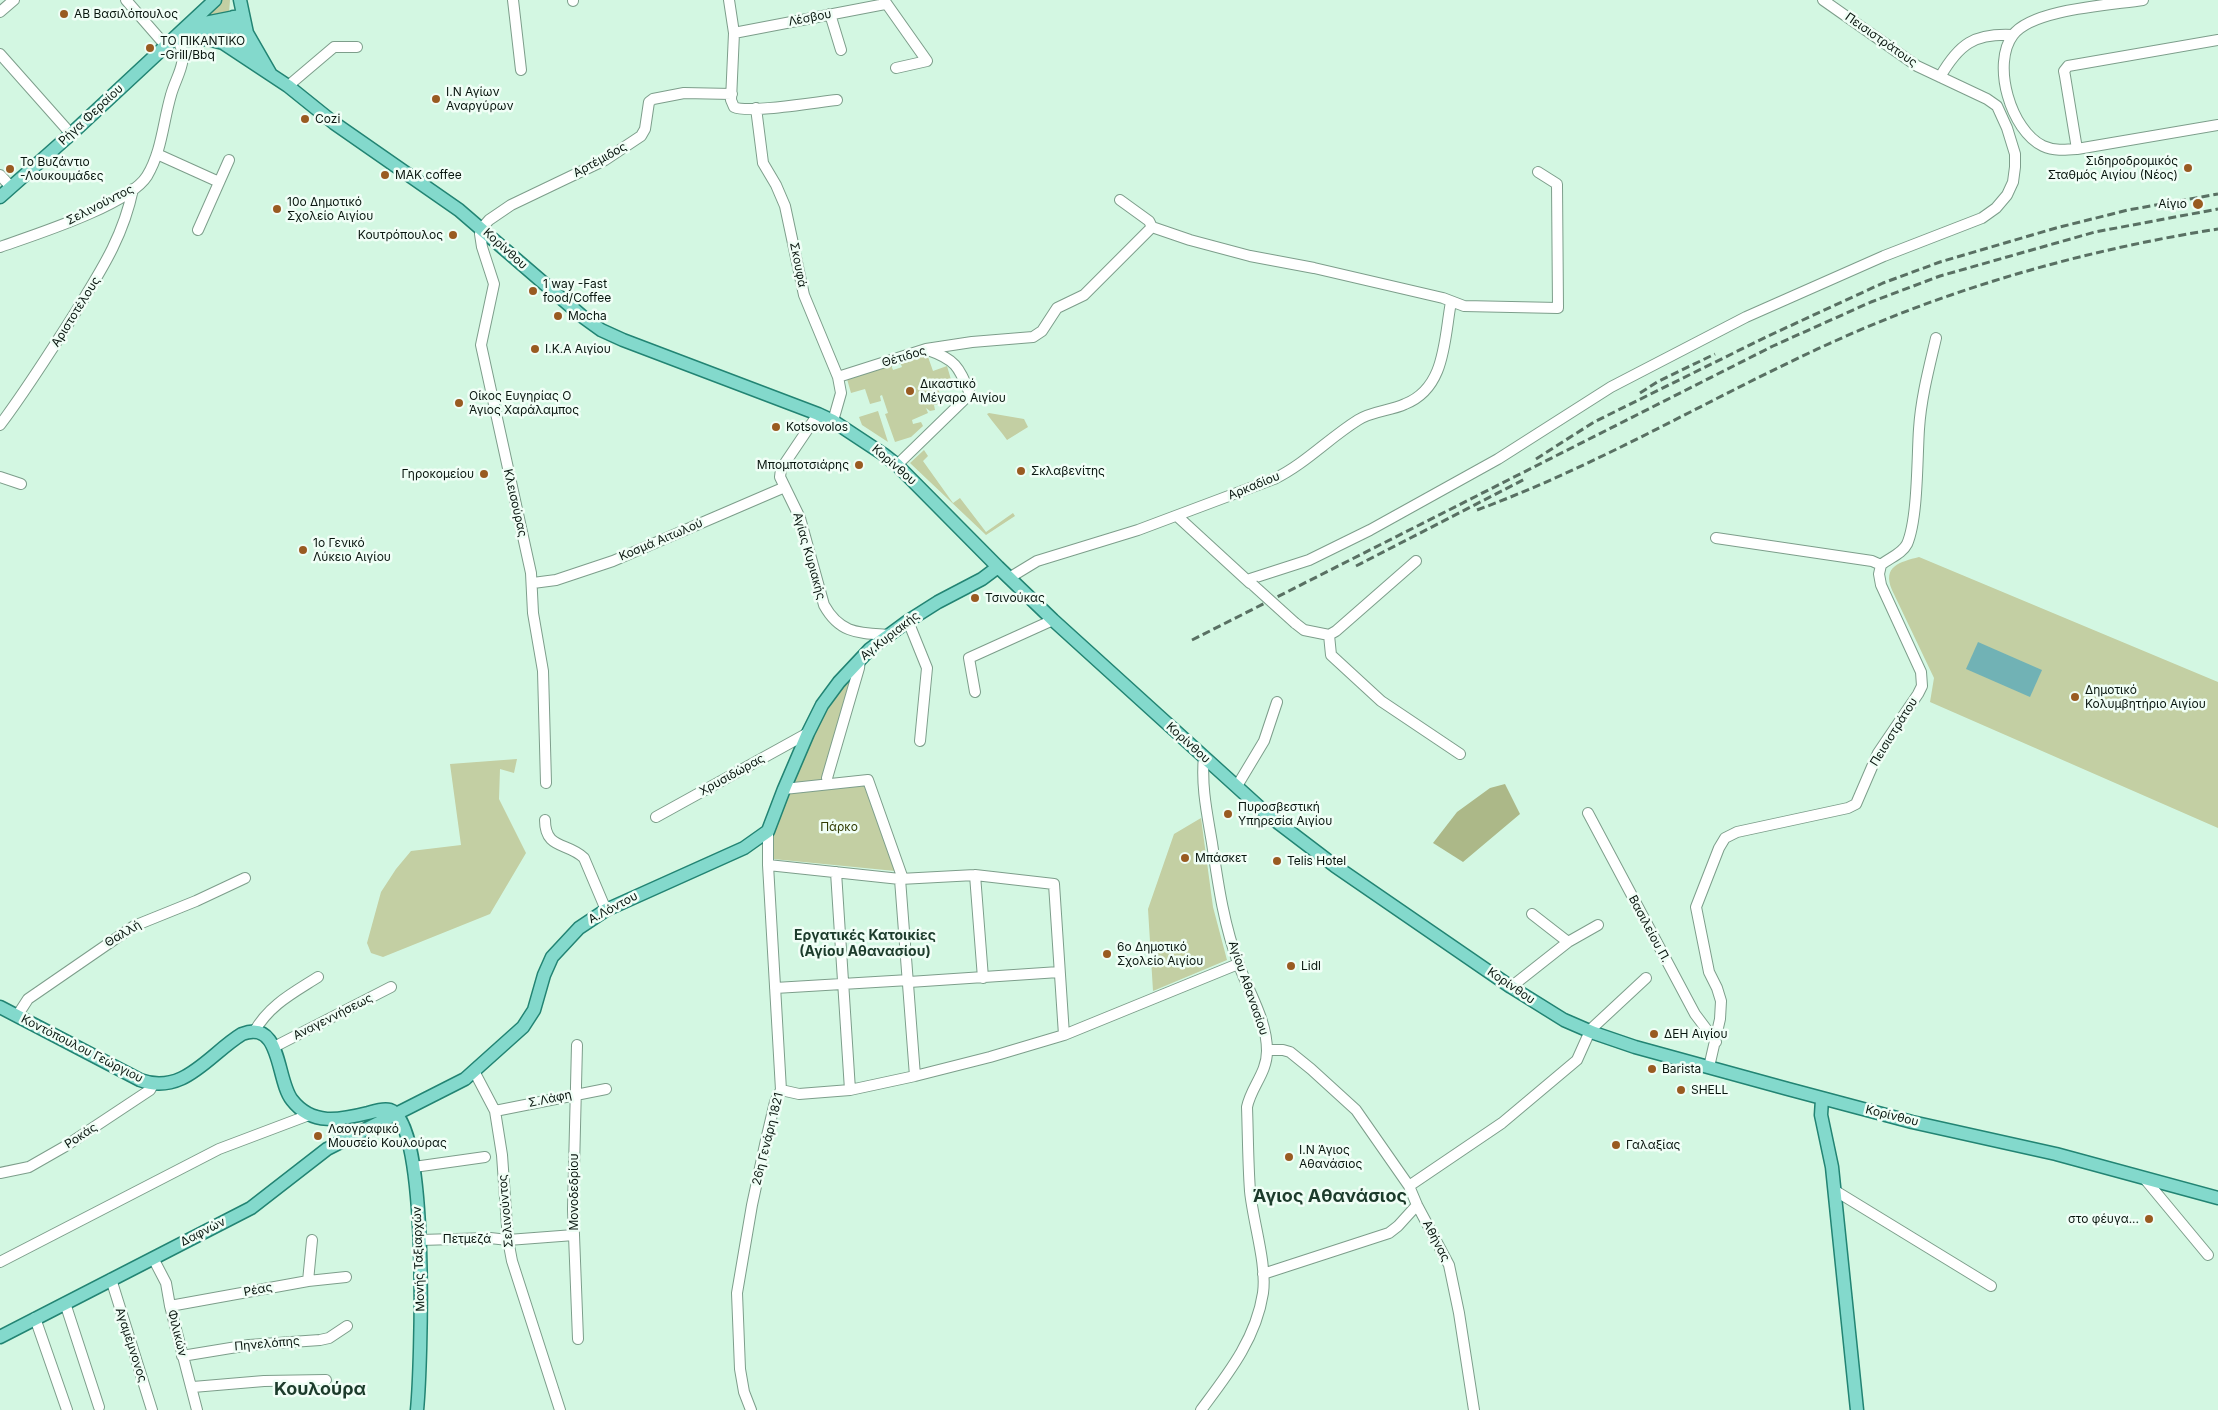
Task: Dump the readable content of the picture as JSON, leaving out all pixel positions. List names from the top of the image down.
{
  "streets": {
    "main road": [
      "Ρήγα Φεραίου",
      "Κορίνθου",
      "Αγ.Κυριακής",
      "Α.Λόντου",
      "Κοντόπουλου Γεώργιου",
      "Δαφνών",
      "Μονής Ταξιαρχών"
    ],
    "street": [
      "Λέσβου",
      "Πεισιστράτους",
      "Αρτέμιδος",
      "Σελινούντος",
      "Σκουφά",
      "Αριστοτέλους",
      "Θέτιδος",
      "Αρκαδίου",
      "Κλεισούρας",
      "Κοσμά Αιτωλού",
      "Αγίας Κυριακής",
      "Πεισιστράτου",
      "Χρυσιδώρας",
      "Βασιλείου Π.",
      "Θαλλή",
      "Αγίου Αθανασίου",
      "Αναγεννήσεως",
      "Σ.Λάφη",
      "Ροκάς",
      "26η Γενάρη 1821",
      "Μονοδεδρίου",
      "Πετμεζά",
      "Αθήνας",
      "Ρέας",
      "Φιλικών",
      "Πηνελόπης",
      "Αγαμέμνονος"
    ]
  },
  "crossings": [
    ["Ρήγα Φεραίου", "Σελινούντος"],
    ["Ρήγα Φεραίου", "Κορίνθου"],
    ["Αρτέμιδος", "Κορίνθου"],
    ["Αρτέμιδος", "Κλεισούρας"],
    ["Σελινούντος", "Κορίνθου"],
    ["Σελινούντος", "Αριστοτέλους"],
    ["Σελινούντος", "Α.Λόντου"],
    ["Σελινούντος", "Σ.Λάφη"],
    ["Σελινούντος", "Πετμεζά"],
    ["Κορίνθου", "Σκουφά"],
    ["Κορίνθου", "Αρκαδίου"],
    ["Κορίνθου", "Κλεισούρας"],
    ["Κορίνθου", "Αγίας Κυριακής"],
    ["Κορίνθου", "Αγ.Κυριακής"],
    ["Κορίνθου", "Πεισιστράτου"],
    ["Κορίνθου", "Αγίου Αθανασίου"],
    ["Σκουφά", "Θέτιδος"],
    ["Κλεισούρας", "Κοσμά Αιτωλού"],
    ["Κοσμά Αιτωλού", "Αγίας Κυριακής"],
    ["Αγίας Κυριακής", "Αγ.Κυριακής"],
    ["Αγ.Κυριακής", "Χρυσιδώρας"],
    ["Αγ.Κυριακής", "Α.Λόντου"],
    ["Αγ.Κυριακής", "26η Γενάρη 1821"],
    ["Πεισιστράτου", "Βασιλείου Π."],
    ["Α.Λόντου", "26η Γενάρη 1821"],
    ["Α.Λόντου", "Δαφνών"],
    ["Α.Λόντου", "Μονής Ταξιαρχών"],
    ["Θαλλή", "Κοντόπουλου Γεώργιου"],
    ["Αγίου Αθανασίου", "Αθήνας"],
    ["Κοντόπουλου Γεώργιου", "Ροκάς"],
    ["Σ.Λάφη", "Μονοδεδρίου"],
    ["Μονοδεδρίου", "Πετμεζά"],
    ["Δαφνών", "Μονής Ταξιαρχών"],
    ["Δαφνών", "Φιλικών"],
    ["Δαφνών", "Αγαμέμνονος"],
    ["Πετμεζά", "Μονής Ταξιαρχών"],
    ["Ρέας", "Φιλικών"],
    ["Φιλικών", "Πηνελόπης"]
  ],
  "districts": ["Εργατικές Κατοικίες (Αγίου Αθανασίου)", "Άγιος Αθανάσιος", "Κουλούρα"],
  "parks": ["Πάρκο"],
  "places": [
    "ΑΒ Βασιλόπουλος",
    "ΤΟ ΠΙΚΑΝΤΙΚΟ -Grill/Bbq",
    "Ι.Ν Αγίων Αναργύρων",
    "Cozi",
    "Σιδηροδρομικός Σταθμός Αιγίου (Νέος)",
    "Το Βυζάντιο -Λουκουμάδες",
    "ΜΑΚ coffee",
    "Αίγιο",
    "10o Δημοτικό Σχολείο Αιγίου",
    "Κουτρόπουλος",
    "1 way -Fast food/Coffee",
    "Mocha",
    "Ι.Κ.Α Αιγίου",
    "Δικαστικό Μέγαρο Αιγίου",
    "Οίκος Ευγηρίας Ο Άγιος Χαράλαμπος",
    "Kotsovolos",
    "Μπομποτσιάρης",
    "Σκλαβενίτης",
    "Γηροκομείου",
    "1o Γενικό Λύκειο Αιγίου",
    "Τσινούκας",
    "Δημοτικό Κολυμβητήριο Αιγίου",
    "Πυροσβεστική Υπηρεσία Αιγίου",
    "Μπάσκετ",
    "Telis Hotel",
    "6ο Δημοτικό Σχολείο Αιγίου",
    "Lidl",
    "ΔΕΗ Αιγίου",
    "Barista",
    "SHELL",
    "Λαογραφικό Μουσείο Κουλούρας",
    "Γαλαξίας",
    "Ι.Ν Άγιος Αθανάσιος",
    "στο φέυγα..."
  ]
}
